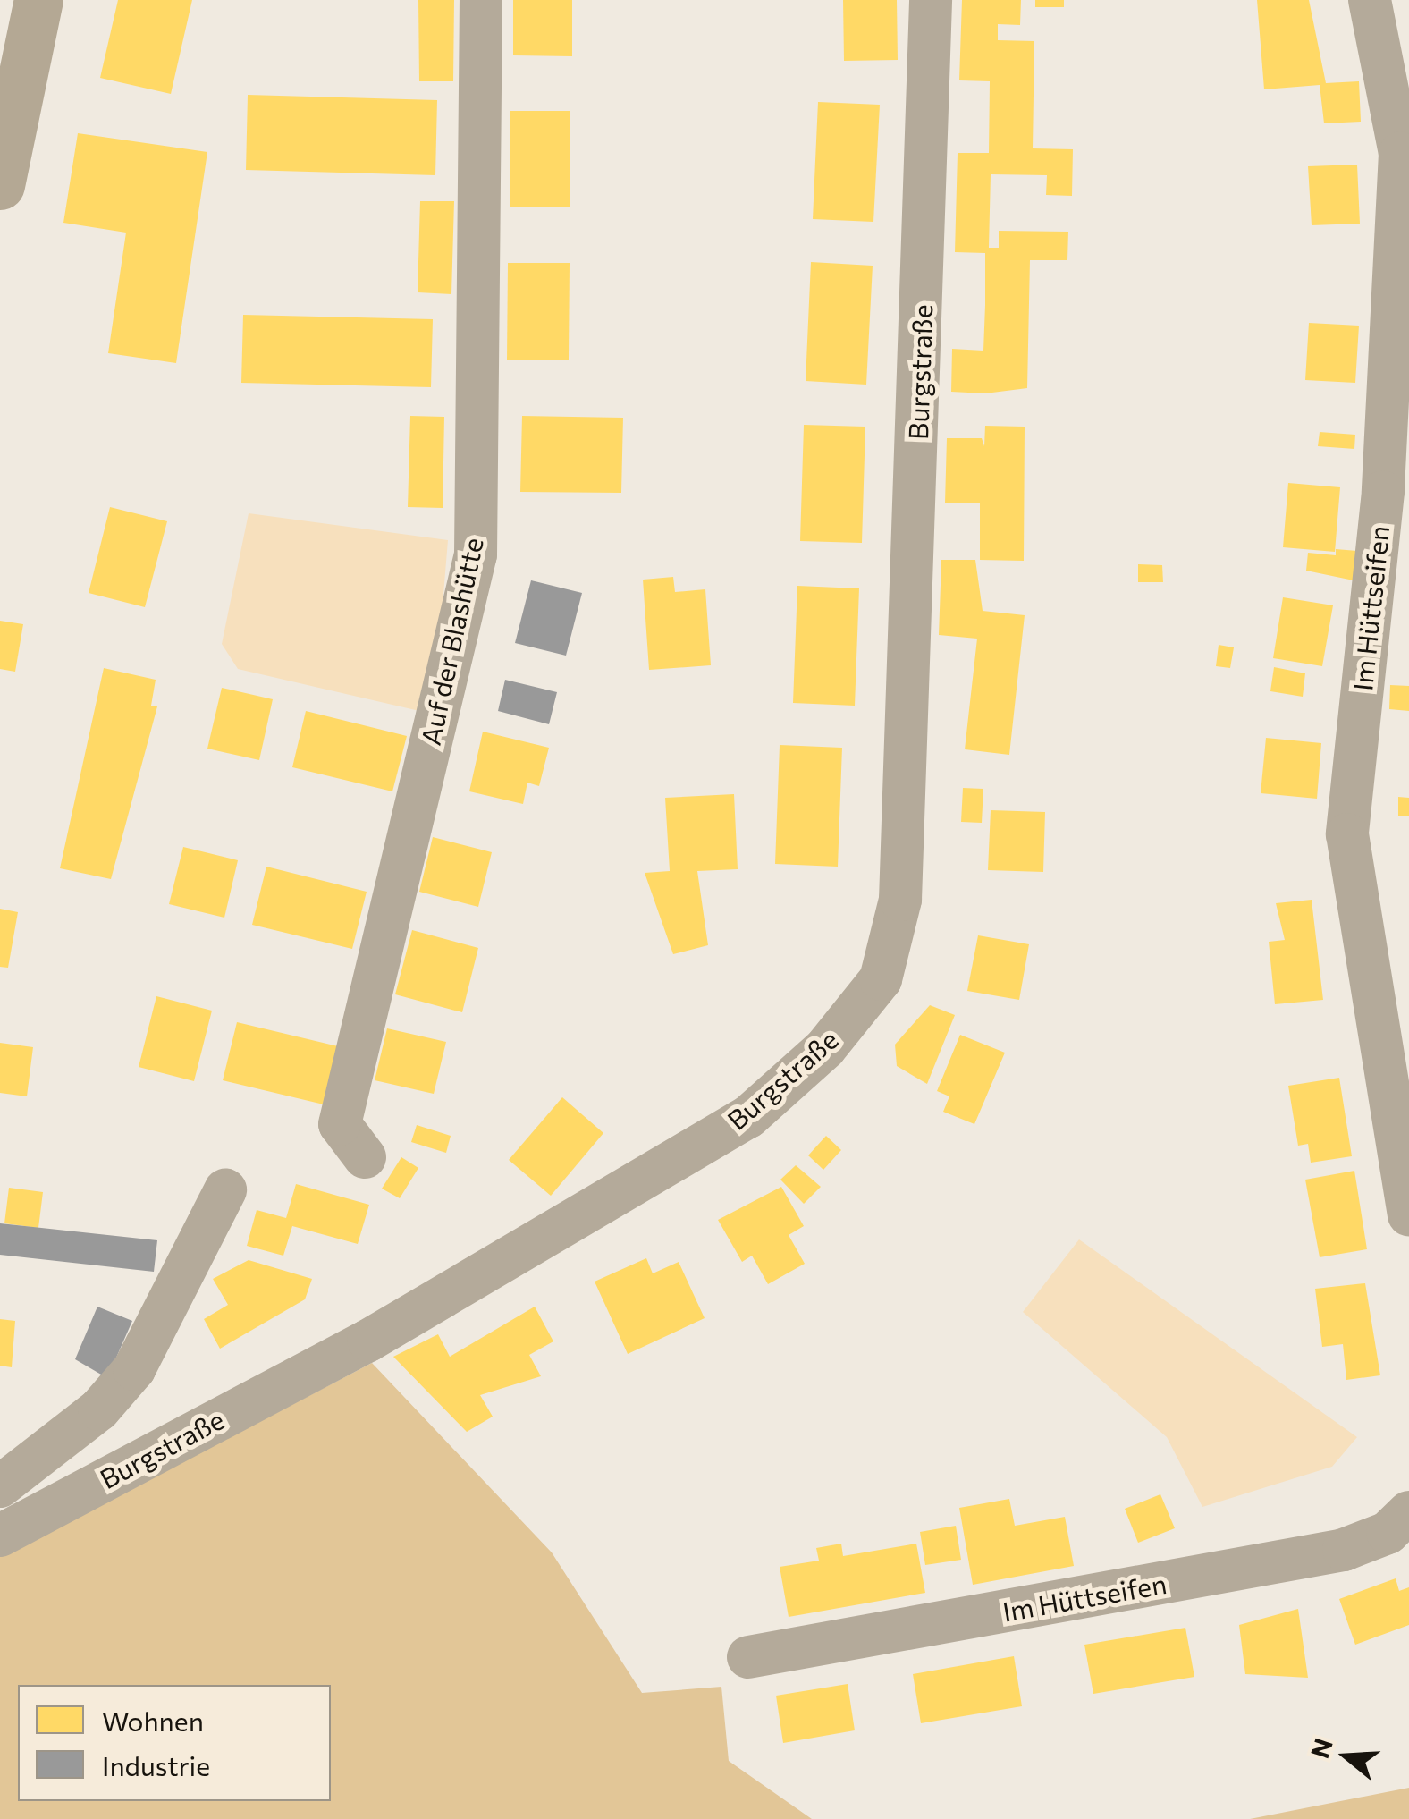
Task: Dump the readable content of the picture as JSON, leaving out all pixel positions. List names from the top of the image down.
{
  "streets": {
    "street": ["Burgstraße", "Im Hüttseifen", "Auf der Blashütte"]
  },
  "legend": ["Wohnen", "Industrie"],
  "north": "left"
}
